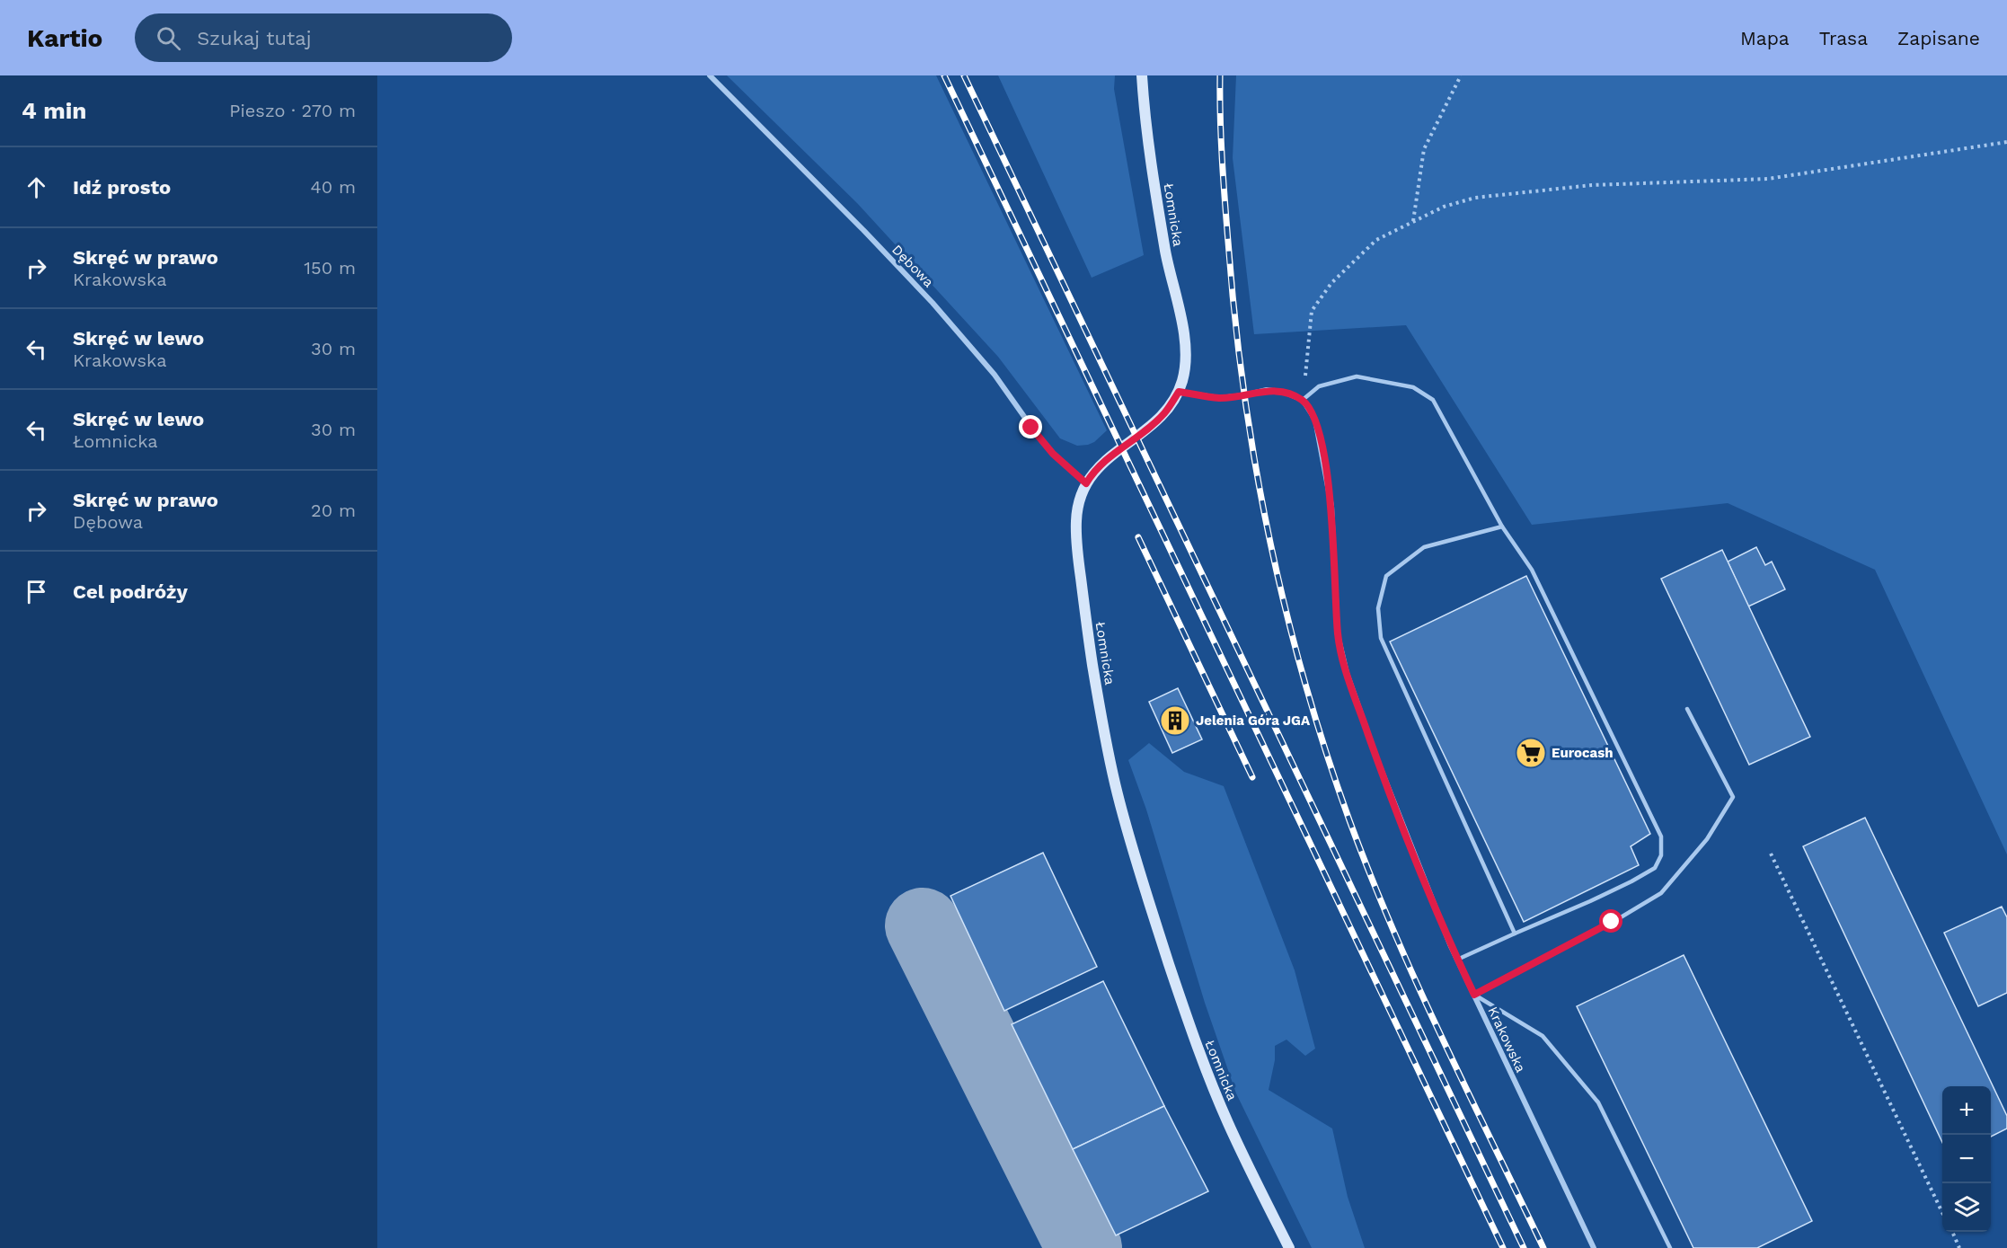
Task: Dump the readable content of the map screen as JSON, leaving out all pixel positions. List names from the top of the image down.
{
  "streets": {
    "street": ["Łomnicka", "Dębowa", "Krakowska"]
  },
  "crossings": [
    ["Łomnicka", "Dębowa"]
  ],
  "places": {
    "building": ["Jelenia Góra JGA"],
    "supermarket": ["Eurocash"]
  },
  "page": {
    "header": "Kartio",
    "search": "Szukaj tutaj",
    "nav": ["Mapa", "Trasa", "Zapisane"],
    "heading": ["4 min", "Pieszo · 270 m"],
    "list": [
      ["Idź prosto", "40 m"],
      ["Skręć w prawo", "Krakowska", "150 m"],
      ["Skręć w lewo", "Krakowska", "30 m"],
      ["Skręć w lewo", "Łomnicka", "30 m"],
      ["Skręć w prawo", "Dębowa", "20 m"],
      "Cel podróży"
    ],
    "map_buttons": ["+", "−"]
  }
}
